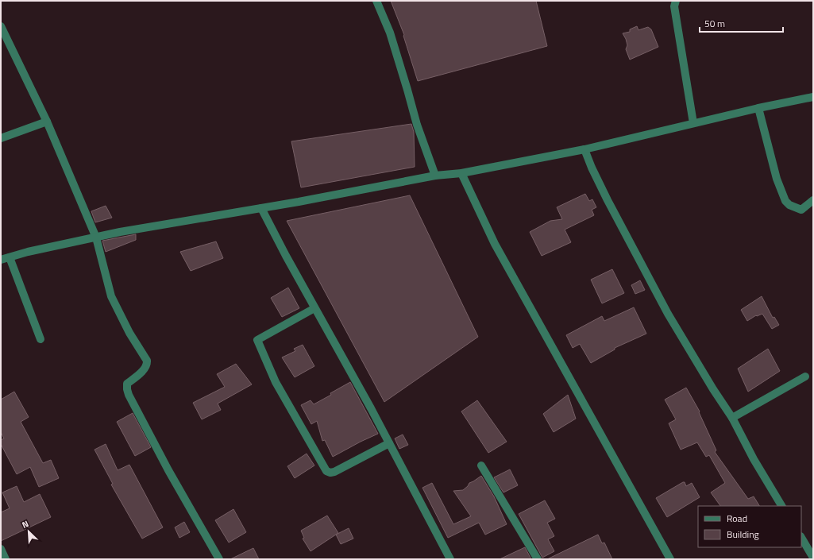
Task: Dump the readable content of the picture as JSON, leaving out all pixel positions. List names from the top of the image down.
{
  "legend": ["Road", "Building"],
  "scale_bar": "50 m",
  "north": "top left"
}
